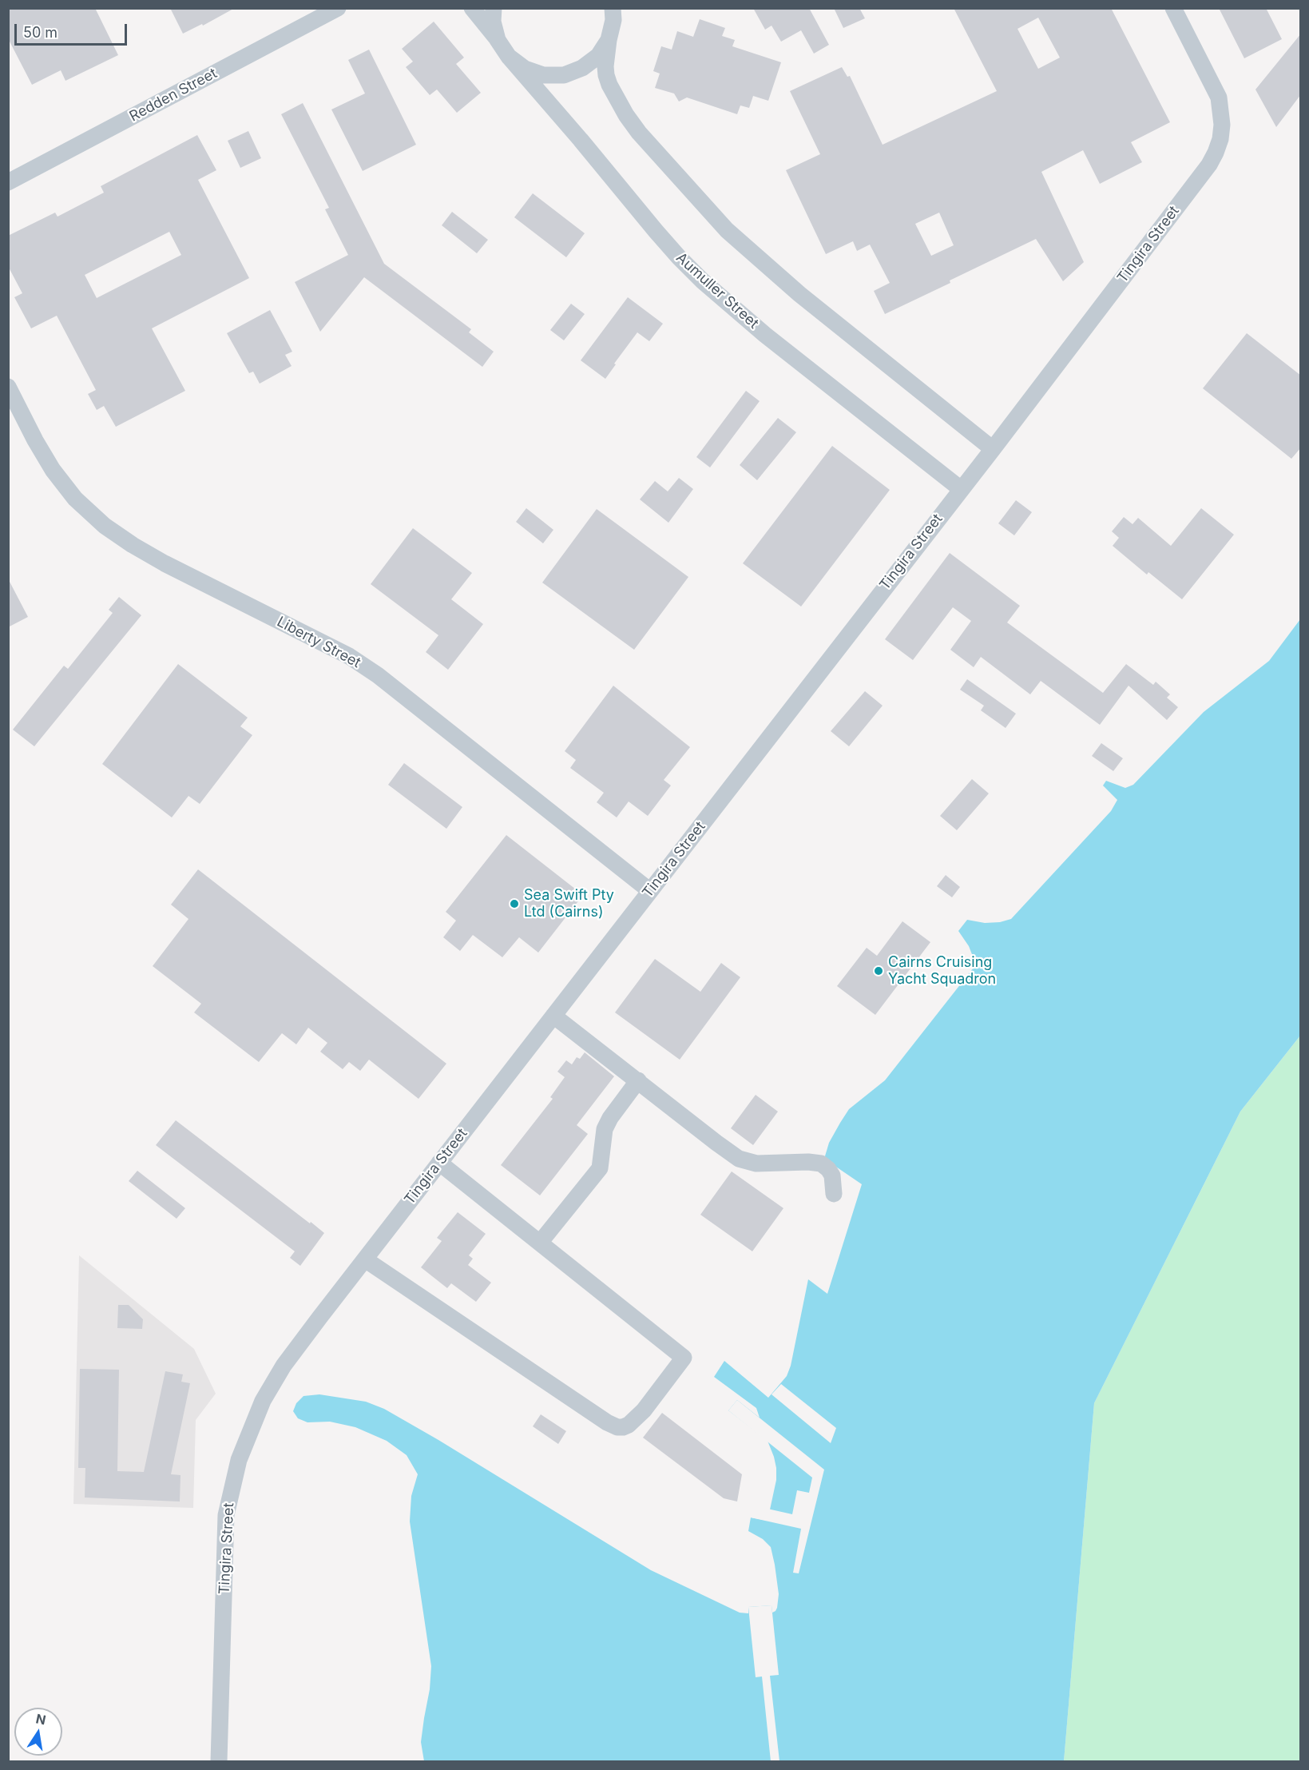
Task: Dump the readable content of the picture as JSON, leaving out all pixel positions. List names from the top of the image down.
{
  "streets": {
    "street": [
      "Redden Street",
      "Tingira Street",
      "Aumuller Street",
      "Liberty Street"
    ]
  },
  "crossings": [
    ["Tingira Street", "Aumuller Street"],
    ["Tingira Street", "Liberty Street"]
  ],
  "places": ["Sea Swift Pty Ltd (Cairns)", "Cairns Cruising Yacht Squadron"],
  "scale_bar": "50 m",
  "north": "top"
}
